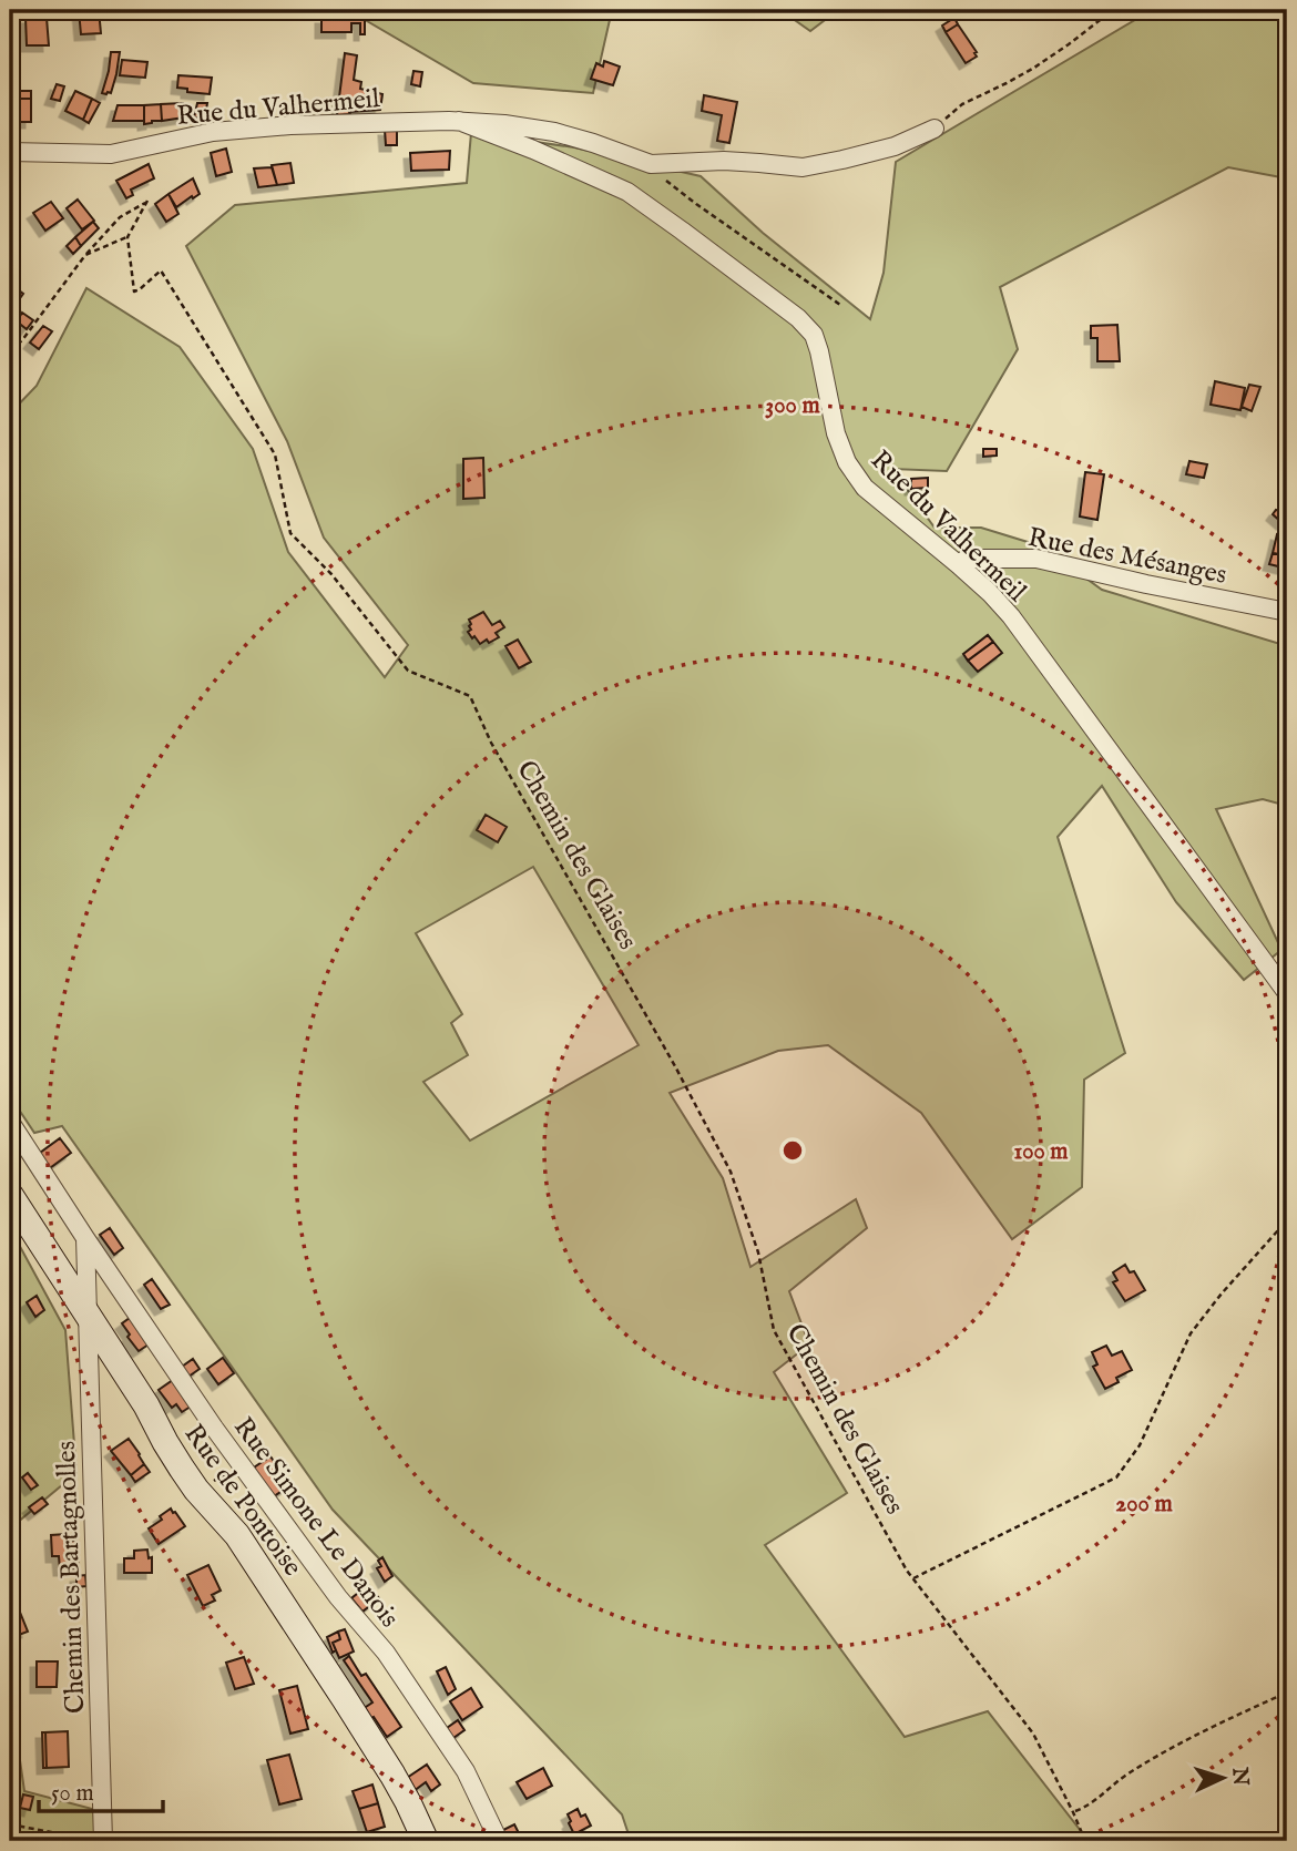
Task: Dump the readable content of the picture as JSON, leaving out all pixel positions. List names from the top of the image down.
{
  "streets": {
    "main road": ["Rue de Pontoise"],
    "street": [
      "Rue du Valhermeil",
      "Rue des Mésanges",
      "Rue Simone Le Danois",
      "Chemin des Bartagnolles"
    ],
    "path": ["Chemin des Glaises"]
  },
  "crossings": [
    ["Rue du Valhermeil", "Rue des Mésanges"],
    ["Rue de Pontoise", "Chemin des Bartagnolles"],
    ["Rue Simone Le Danois", "Chemin des Bartagnolles"]
  ],
  "scale_bar": "50 m",
  "north": "right",
  "rings": ["300 m", "100 m", "200 m"]
}
